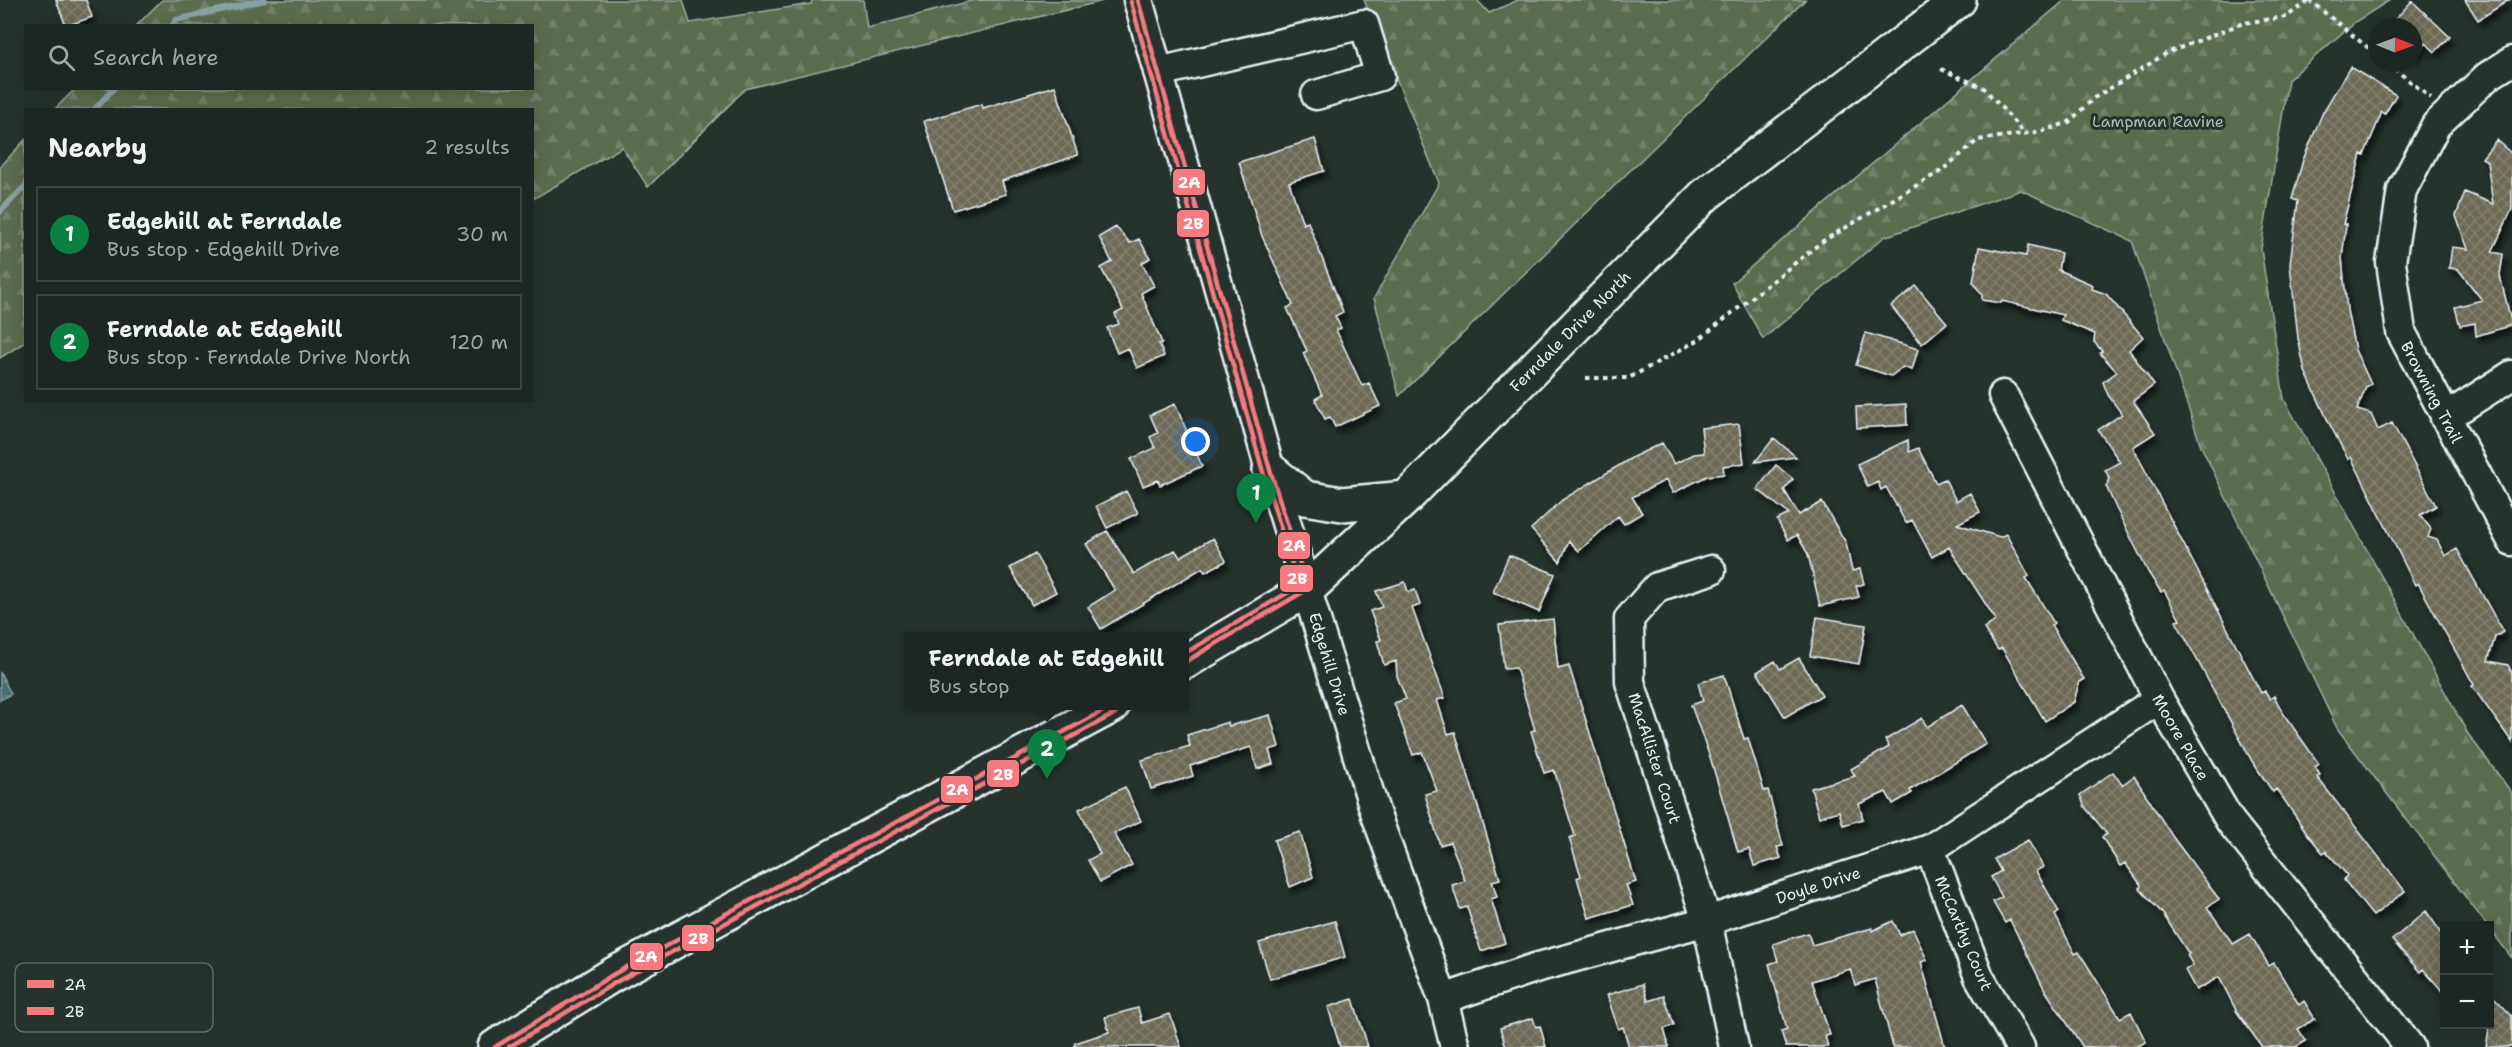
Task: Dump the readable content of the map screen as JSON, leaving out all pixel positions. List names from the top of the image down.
{
  "streets": {
    "main road": ["Ferndale Drive North"],
    "street": [
      "Browning Trail",
      "Edgehill Drive",
      "Moore Place",
      "MacAllister Court",
      "Doyle Drive",
      "McCarthy Court"
    ]
  },
  "crossings": [
    ["Ferndale Drive North", "Edgehill Drive"],
    ["Edgehill Drive", "Doyle Drive"],
    ["Moore Place", "Doyle Drive"],
    ["MacAllister Court", "Doyle Drive"],
    ["Doyle Drive", "McCarthy Court"]
  ],
  "parks": ["Lampman Ravine"],
  "lines": ["transit line 2A", "transit line 2B"],
  "legend": ["2A", "2B"],
  "north": "right",
  "page": {
    "search": "Search here",
    "heading": ["Nearby", "2 results"],
    "list": [
      {
        "mark": "1",
        "name": "Edgehill at Ferndale",
        "note": "Bus stop · Edgehill Drive",
        "value": "30 m"
      },
      {
        "mark": "2",
        "name": "Ferndale at Edgehill",
        "note": "Bus stop · Ferndale Drive North",
        "value": "120 m"
      }
    ],
    "pins": ["1", "2"],
    "popup": ["Ferndale at Edgehill", "Bus stop"],
    "map_buttons": ["+", "−"]
  }
}
